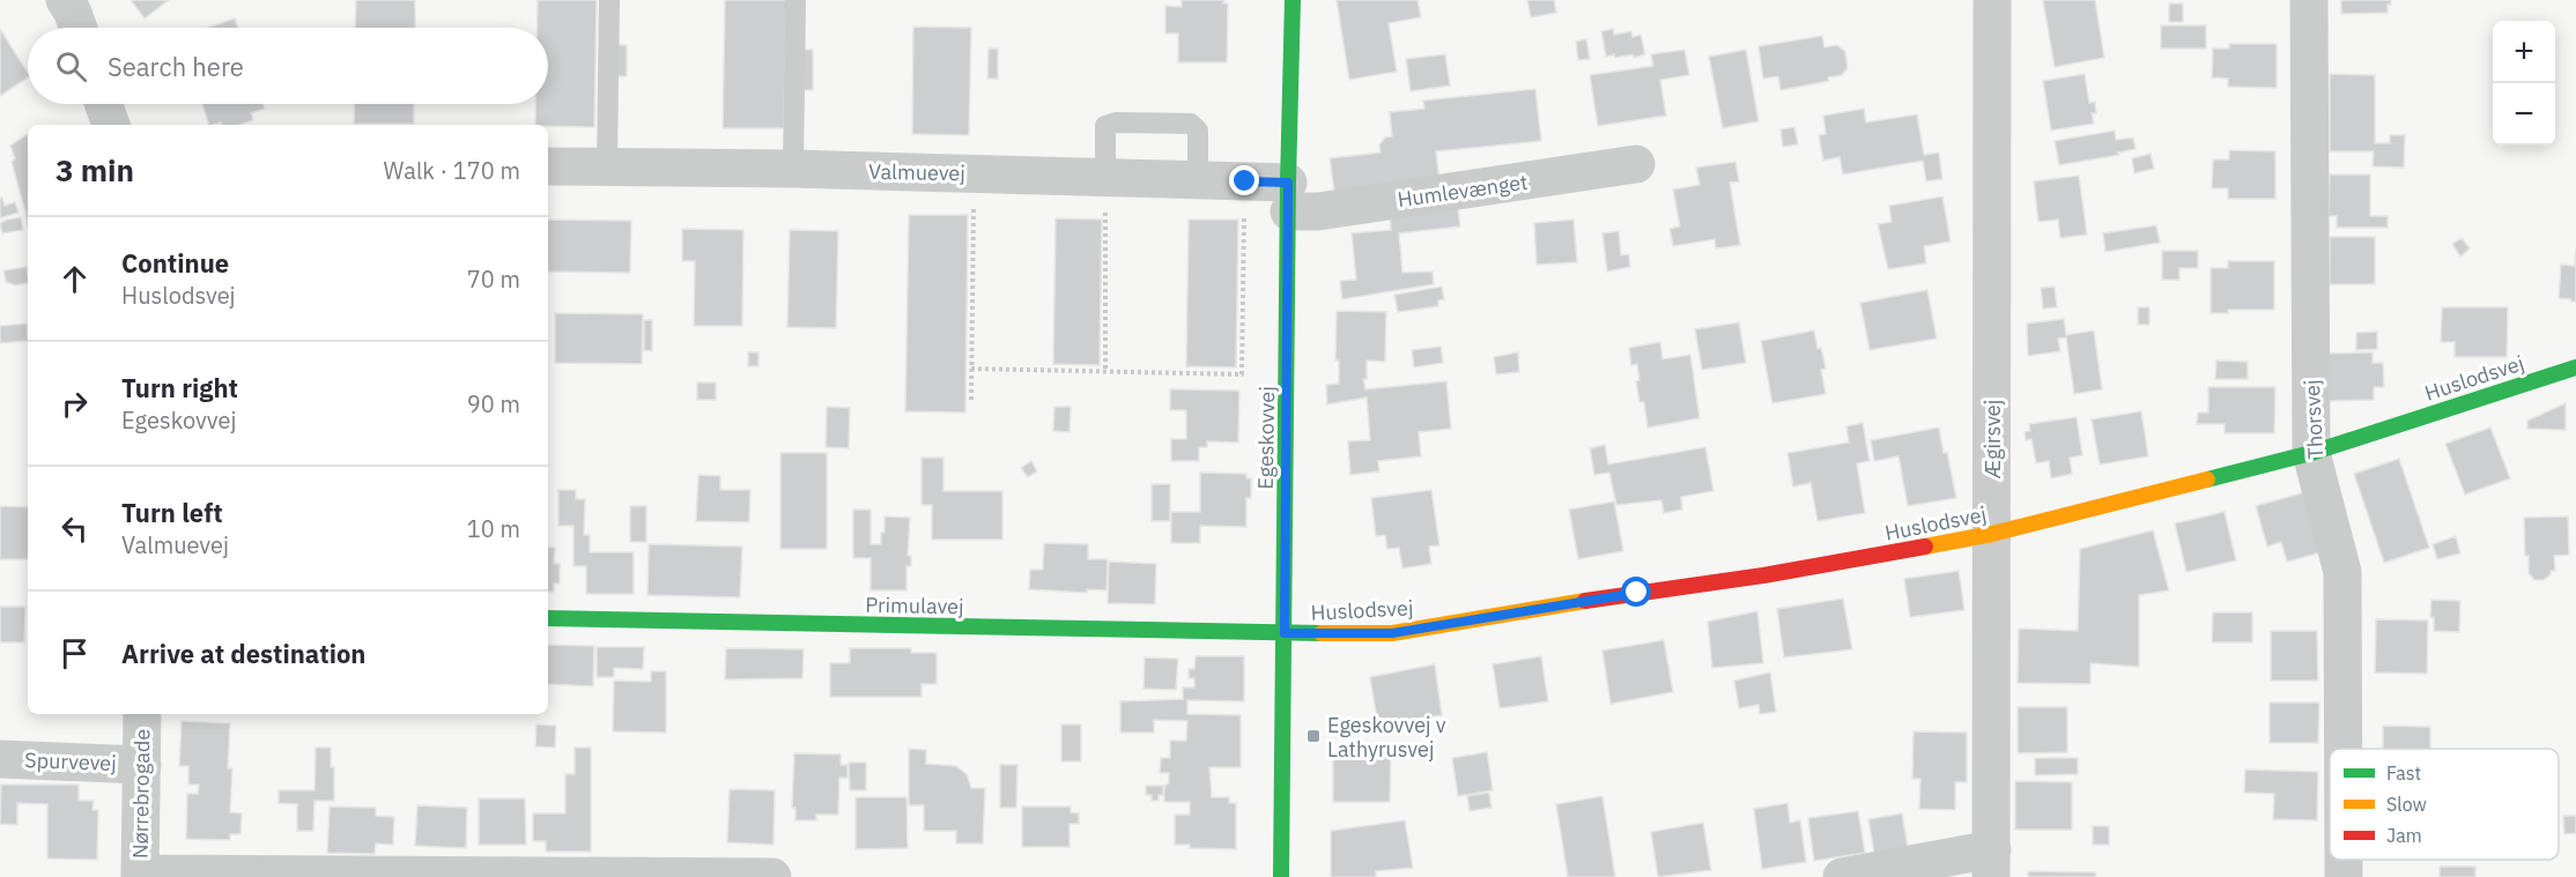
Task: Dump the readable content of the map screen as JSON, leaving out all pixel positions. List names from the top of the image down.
{
  "streets": {
    "street": [
      "Valmuevej",
      "Humlevænget",
      "Huslodsvej",
      "Thorsvej",
      "Egeskovvej",
      "Ægirsvej",
      "Primulavej",
      "Spurvevej",
      "Nørrebrogade"
    ]
  },
  "crossings": [
    ["Valmuevej", "Humlevænget"],
    ["Valmuevej", "Egeskovvej"],
    ["Humlevænget", "Egeskovvej"],
    ["Huslodsvej", "Thorsvej"],
    ["Huslodsvej", "Egeskovvej"],
    ["Huslodsvej", "Ægirsvej"],
    ["Huslodsvej", "Primulavej"],
    ["Egeskovvej", "Primulavej"],
    ["Spurvevej", "Nørrebrogade"]
  ],
  "places": {
    "transit": ["Egeskovvej v Lathyrusvej"]
  },
  "legend": ["Fast", "Slow", "Jam"],
  "page": {
    "map_buttons": ["+", "−"],
    "search": "Search here",
    "heading": ["3 min", "Walk · 170 m"],
    "list": [
      ["Continue", "Huslodsvej", "70 m"],
      ["Turn right", "Egeskovvej", "90 m"],
      ["Turn left", "Valmuevej", "10 m"],
      "Arrive at destination"
    ]
  }
}
